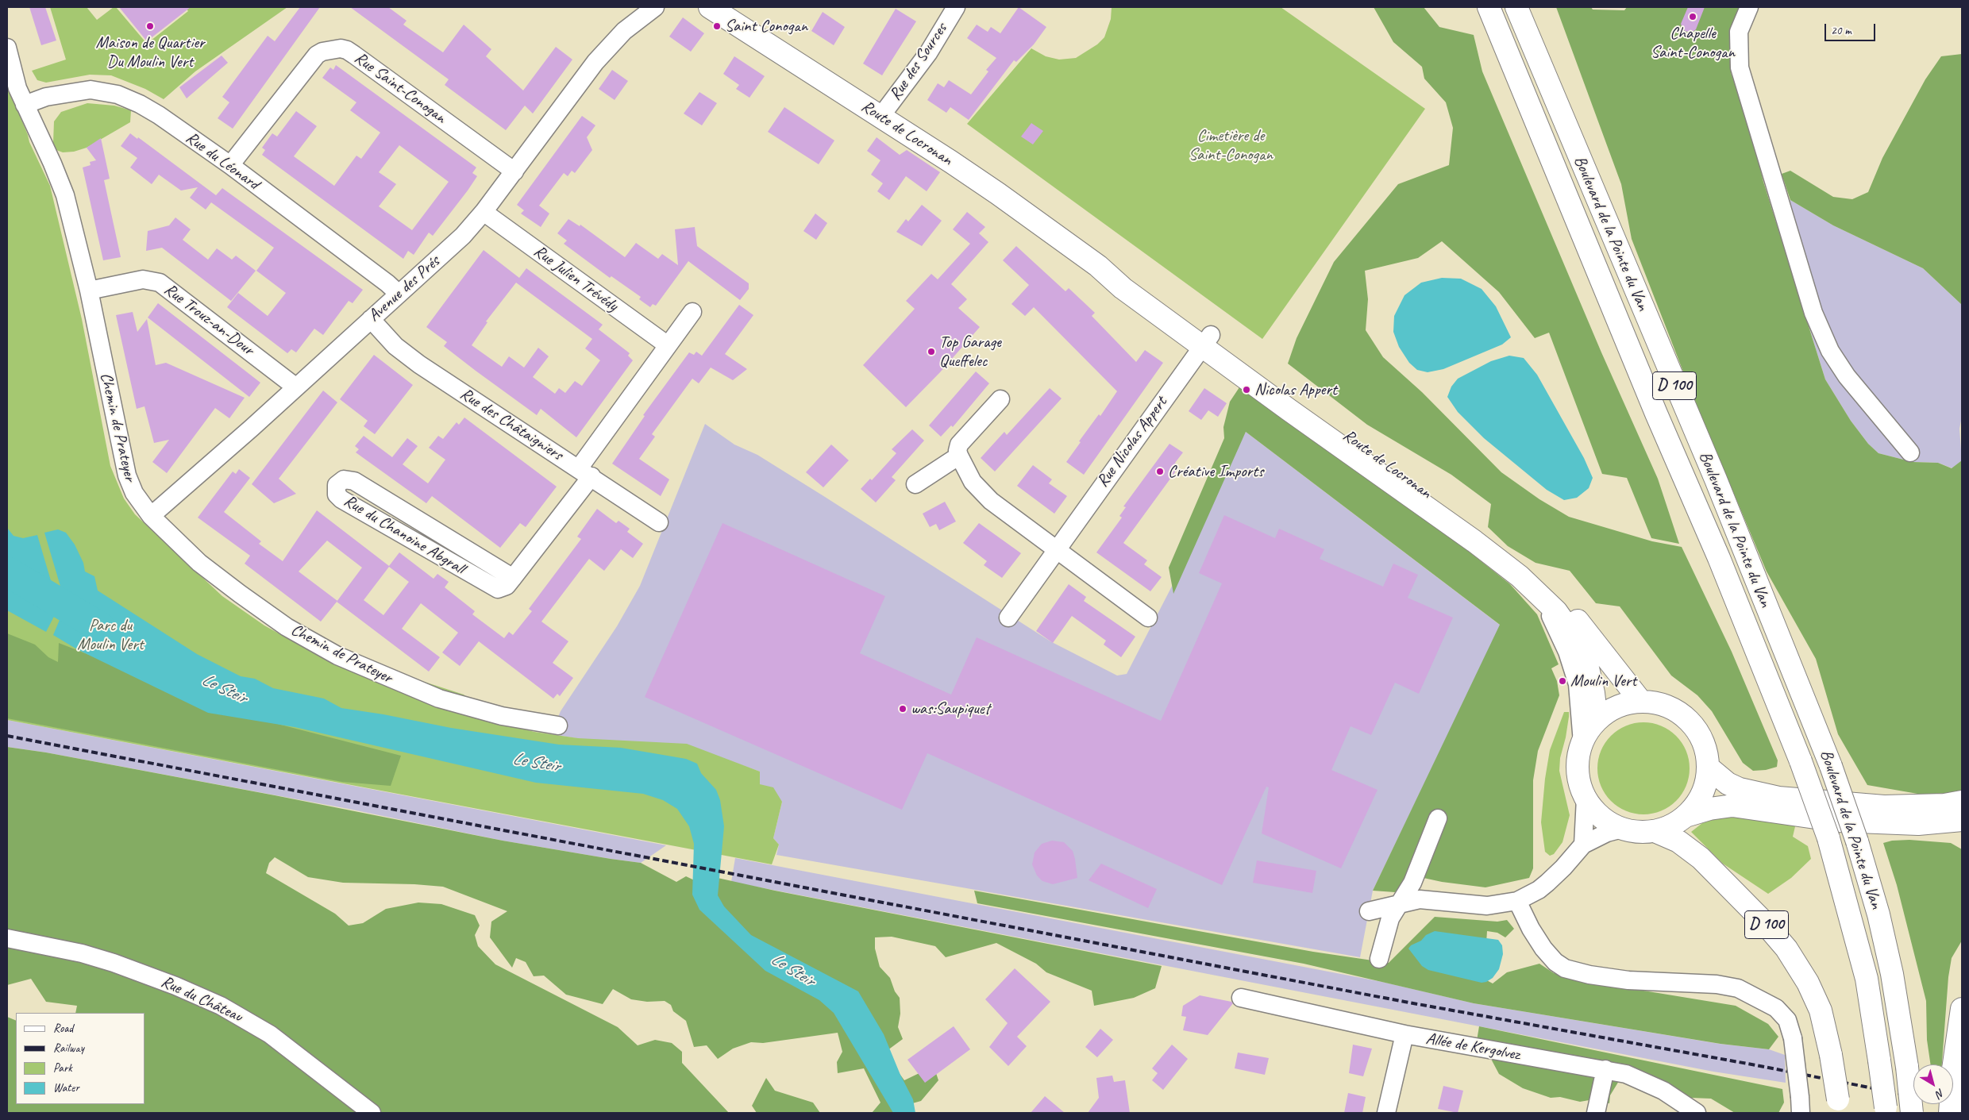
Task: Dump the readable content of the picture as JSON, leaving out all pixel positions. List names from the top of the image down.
{
  "streets": {
    "main road": ["Route de Locronan", "Boulevard de la Pointe du Van", "D 100"],
    "street": [
      "Rue des Sources",
      "Rue Saint-Conogan",
      "Rue du Léonard",
      "Rue Julien Trévédy",
      "Avenue des Prés",
      "Rue Trouz-an-Dour",
      "Rue des Châtaigniers",
      "Chemin de Prateyer",
      "Rue Nicolas Appert",
      "Rue du Chanoine Abgrall",
      "Rue du Château",
      "Allée de Kergolvez"
    ]
  },
  "crossings": [
    ["Rue des Sources", "Route de Locronan"],
    ["Rue Saint-Conogan", "Rue du Léonard"],
    ["Rue Saint-Conogan", "Avenue des Prés"],
    ["Route de Locronan", "D 100"],
    ["Route de Locronan", "Rue Nicolas Appert"],
    ["Rue du Léonard", "Avenue des Prés"],
    ["Rue du Léonard", "Chemin de Prateyer"],
    ["Rue Julien Trévédy", "Avenue des Prés"],
    ["Avenue des Prés", "Rue Trouz-an-Dour"],
    ["Avenue des Prés", "Rue des Châtaigniers"],
    ["Avenue des Prés", "Chemin de Prateyer"],
    ["Rue Trouz-an-Dour", "Chemin de Prateyer"],
    ["Rue des Châtaigniers", "Rue du Chanoine Abgrall"]
  ],
  "water": ["Le Steir"],
  "parks": ["Cimetière de Saint-Conogan", "Parc du Moulin Vert"],
  "places": [
    "Chapelle Saint-Conogan",
    "Maison de Quartier Du Moulin Vert",
    "Saint Conogan",
    "Top Garage Queffelec",
    "Nicolas Appert",
    "Créative Imports",
    "Moulin Vert",
    "was:Saupiquet"
  ],
  "legend": [
    "Road",
    "Railway",
    "Park",
    "Water"
  ],
  "scale_bar": "20 m",
  "north": "bottom right"
}
